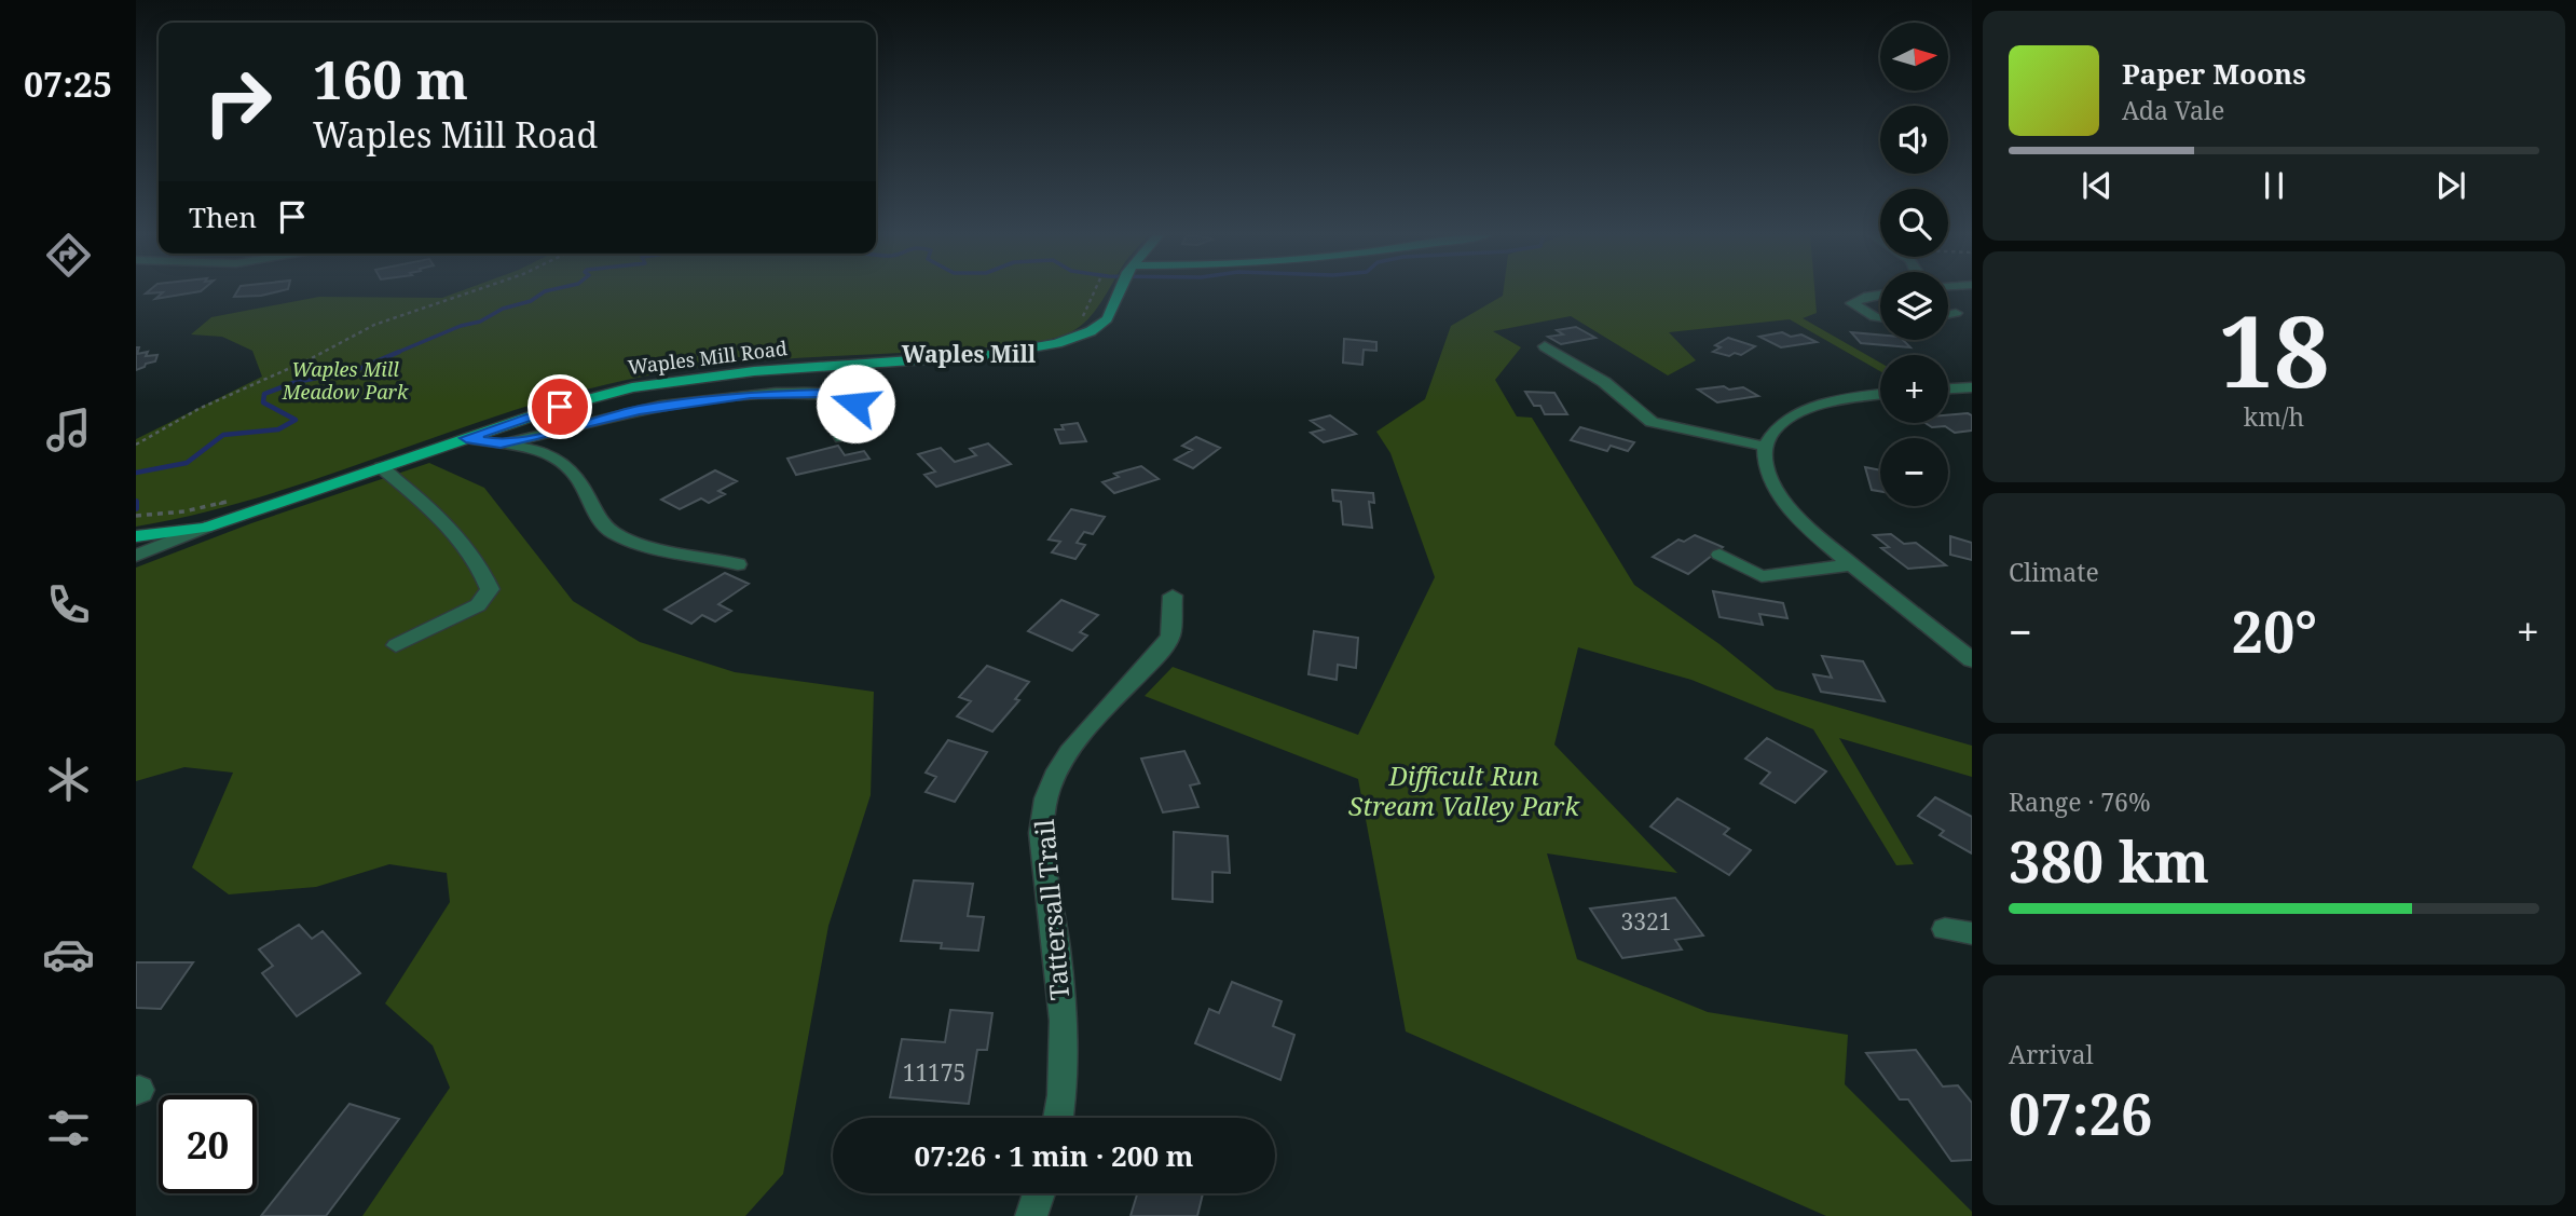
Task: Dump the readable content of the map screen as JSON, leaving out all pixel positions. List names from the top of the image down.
{
  "streets": {
    "main road": ["Waples Mill Road"],
    "street": ["Tattersall Trail"]
  },
  "districts": ["Waples Mill"],
  "parks": ["Waples Mill Meadow Park", "Difficult Run Stream Valley Park"],
  "house_numbers": ["3321", "11175"],
  "north": "right",
  "page": {
    "tabs": "07:25",
    "map_buttons": ["+", "−"],
    "turn": ["160 m", "Waples Mill Road"],
    "song": ["Paper Moons", "Ada Vale"],
    "then": "Then",
    "tile": [
      ["18", "km/h"],
      "Climate",
      ["Range · 76%", "380 km"],
      ["Arrival", "07:26"]
    ],
    "heat": ["−", "20°", "+"],
    "limit": "20",
    "trip": "07:26 · 1 min · 200 m"
  }
}
